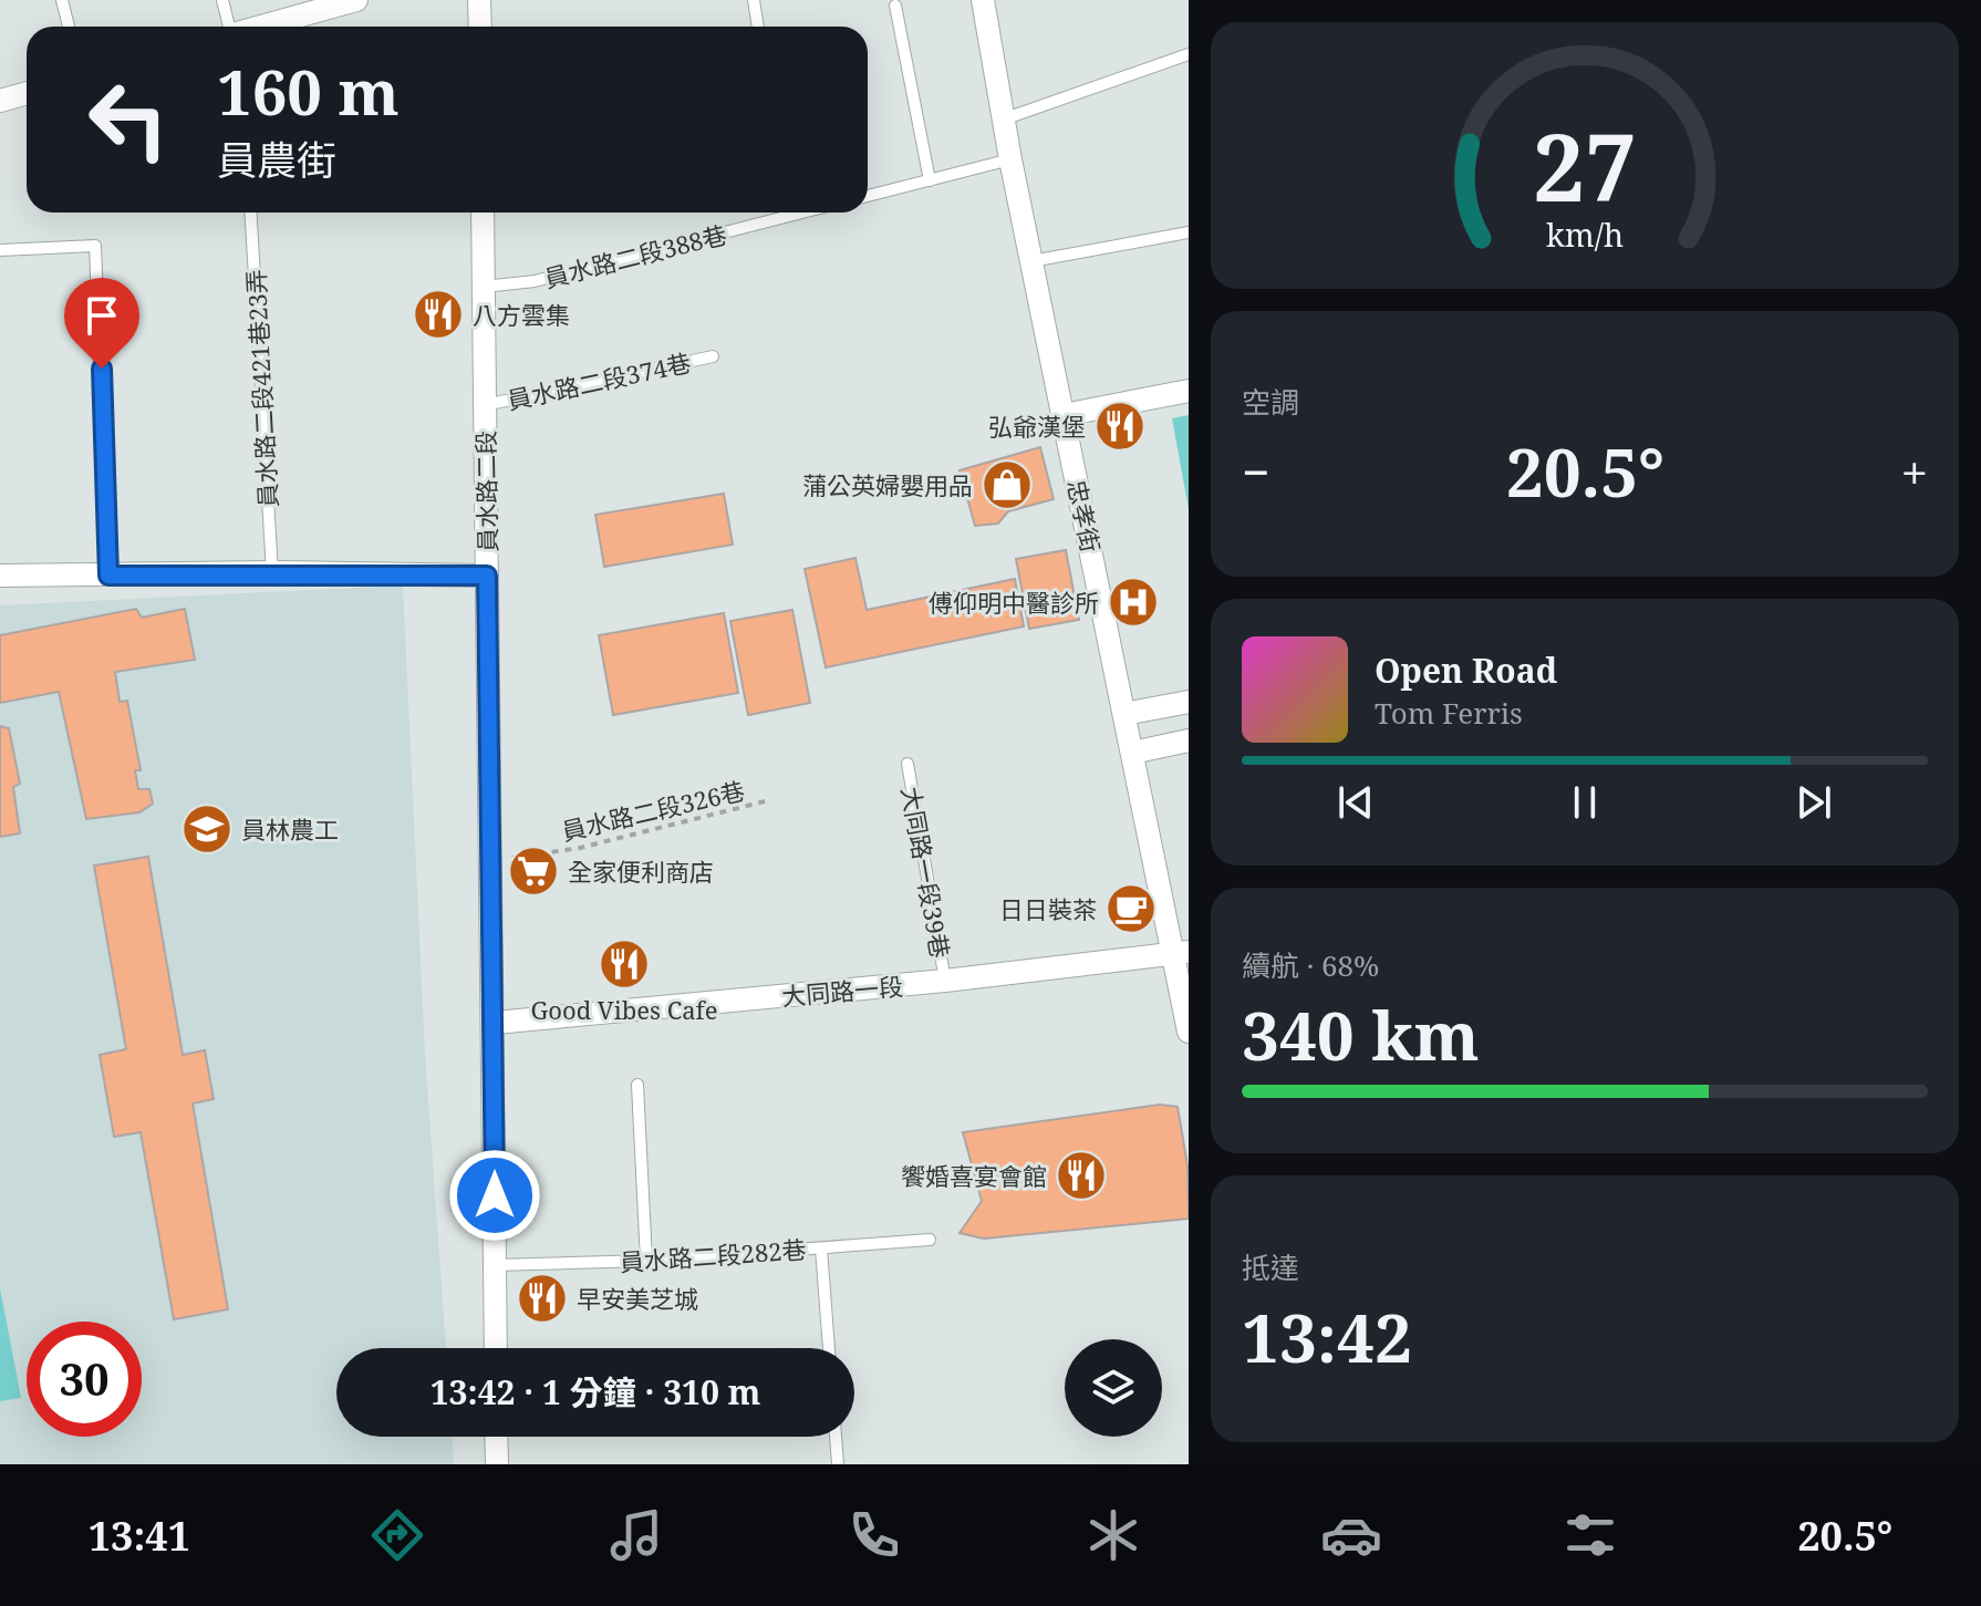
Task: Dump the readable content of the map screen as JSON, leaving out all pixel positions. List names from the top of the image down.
{
  "streets": {
    "street": ["員水路二段", "忠孝街", "大同路一段"],
    "lane": [
      "員水路二段388巷",
      "員水路二段374巷",
      "員水路二段421巷23弄",
      "大同路一段39巷",
      "員水路二段282巷"
    ],
    "path": ["員水路二段326巷"]
  },
  "crossings": [
    ["員水路二段388巷", "員水路二段"],
    ["員水路二段374巷", "員水路二段"],
    ["員水路二段", "員水路二段326巷"],
    ["員水路二段", "大同路一段"],
    ["員水路二段", "員水路二段282巷"],
    ["忠孝街", "大同路一段"],
    ["大同路一段39巷", "大同路一段"]
  ],
  "places": {
    "restaurant": [
      "八方雲集",
      "弘爺漢堡",
      "Good Vibes Cafe",
      "饗婚喜宴會館",
      "早安美芝城"
    ],
    "shop": ["蒲公英婦嬰用品"],
    "hospital": ["傅仰明中醫診所"],
    "school or university": ["員林農工"],
    "supermarket": ["全家便利商店"],
    "cafe": ["日日裝茶"]
  },
  "page": {
    "turn": ["160 m", "員農街"],
    "tile": [
      "空調",
      ["續航 · 68%", "340 km"],
      ["抵達", "13:42"]
    ],
    "heat": ["−", "20.5°", "+"],
    "song": ["Open Road", "Tom Ferris"],
    "limit": "30",
    "trip": "13:42 · 1 分鐘 · 310 m",
    "tabs": ["13:41", "20.5°"],
    "gauge": ["27", "km/h"]
  }
}
